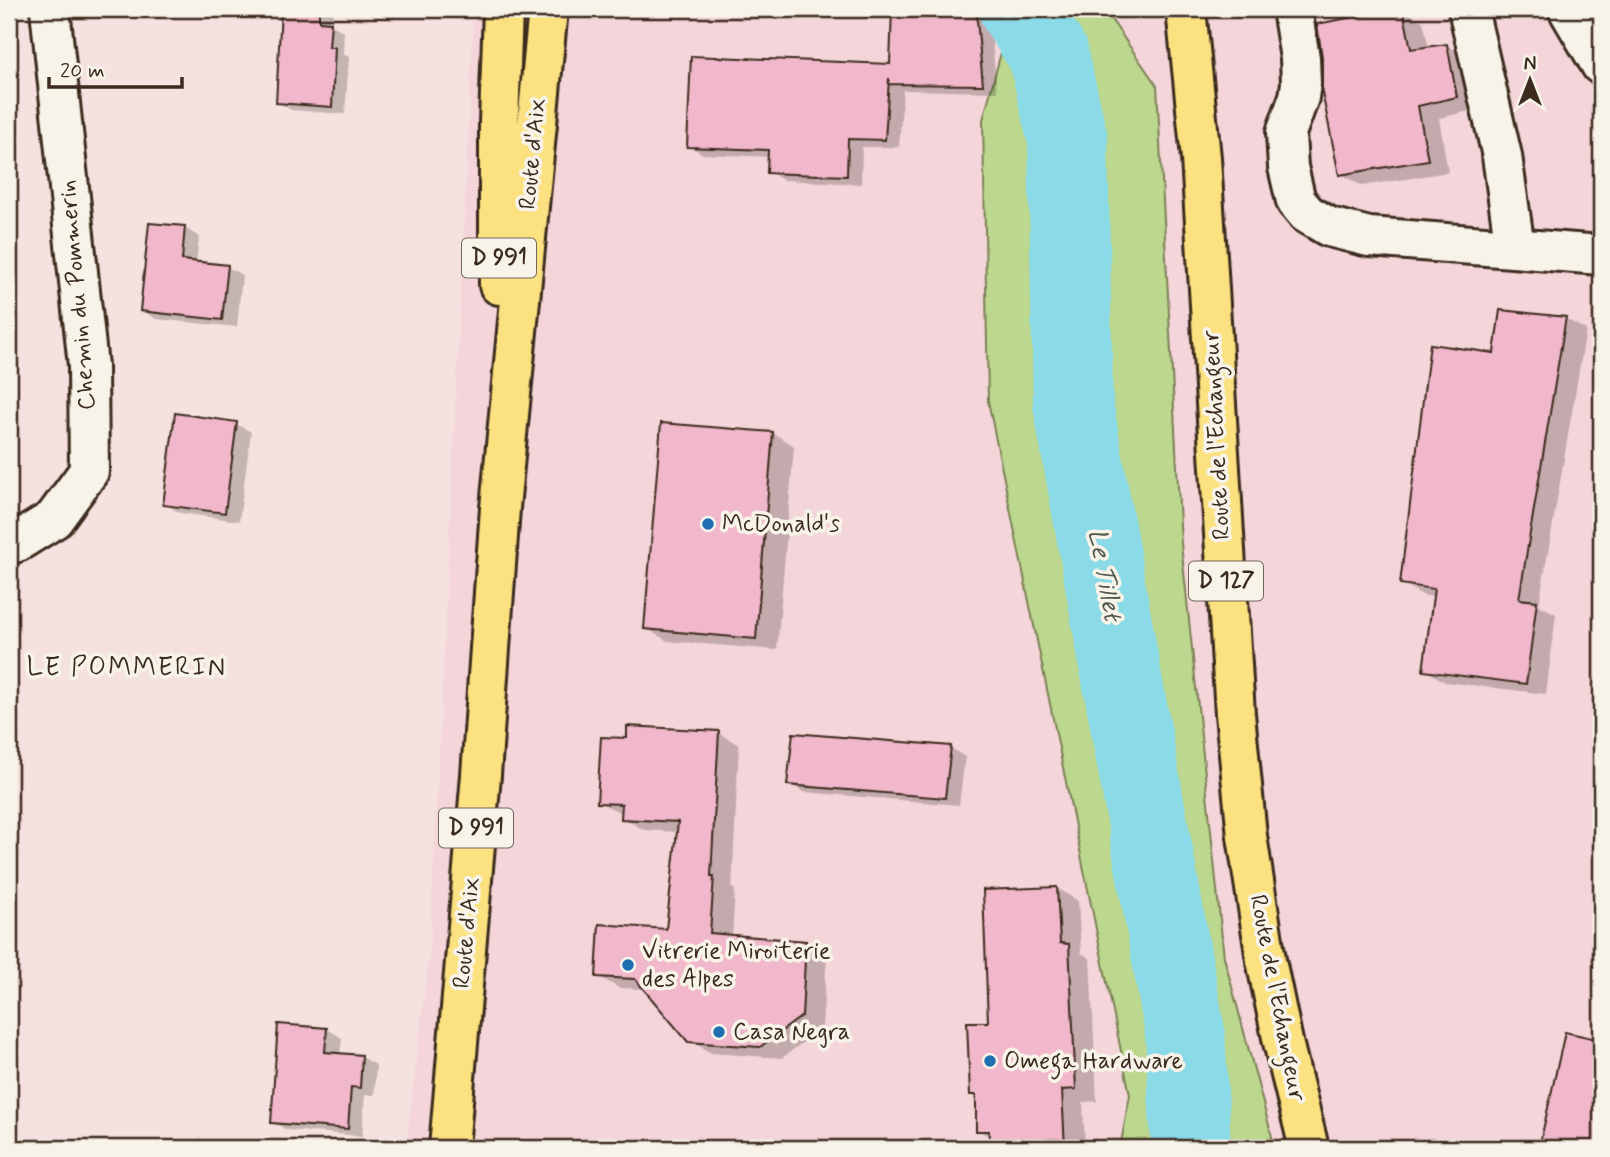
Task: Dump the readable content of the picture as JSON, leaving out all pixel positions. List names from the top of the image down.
{
  "streets": {
    "main road": [
      "Route d'Aix",
      "D 991",
      "Route de l'Echangeur",
      "D 127"
    ],
    "street": ["Chemin du Pommerin"]
  },
  "districts": ["LE POMMERIN"],
  "water": ["Le Tillet"],
  "places": [
    "McDonald's",
    "Vitrerie Miroiterie des Alpes",
    "Casa Negra",
    "Omega Hardware"
  ],
  "scale_bar": "20 m",
  "north": "top"
}
